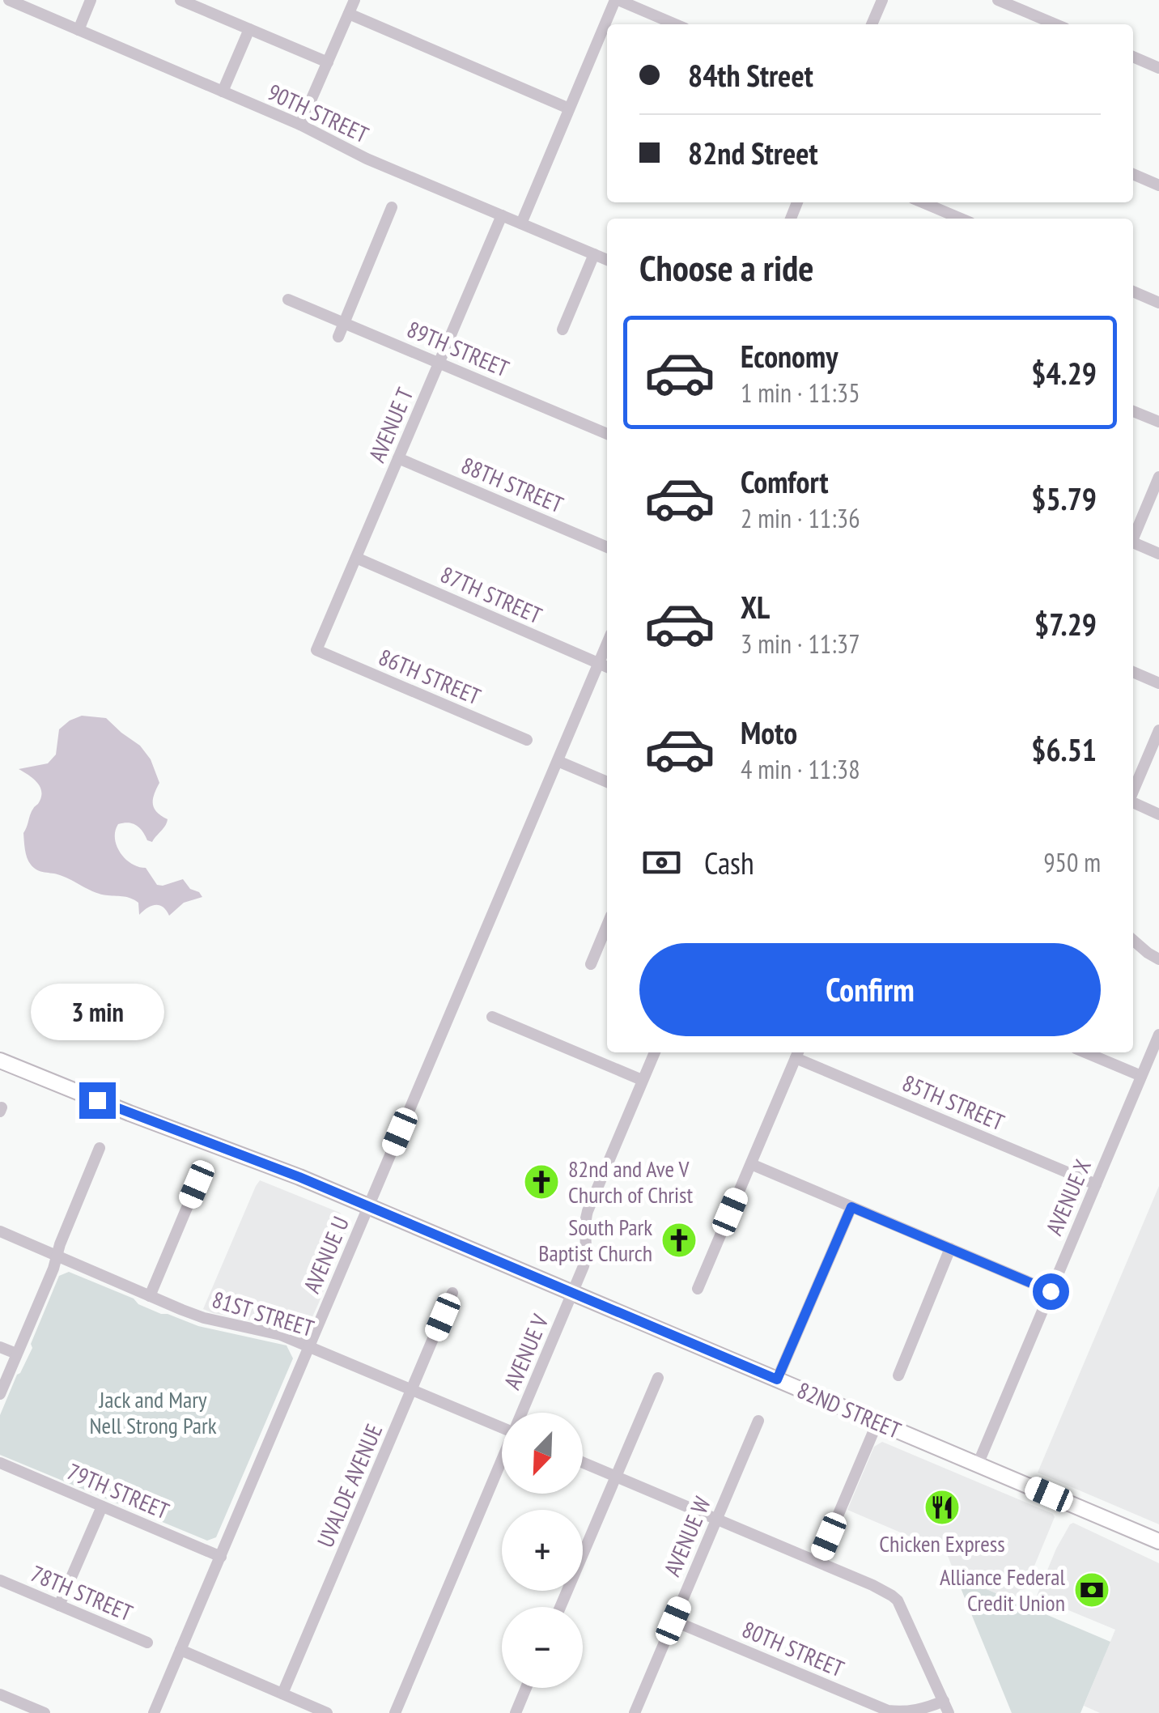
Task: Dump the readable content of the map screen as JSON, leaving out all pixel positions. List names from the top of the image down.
{
  "streets": {
    "main road": ["82ND STREET"],
    "street": [
      "90TH STREET",
      "89TH STREET",
      "AVENUE T",
      "88TH STREET",
      "87TH STREET",
      "86TH STREET",
      "85TH STREET",
      "AVENUE X",
      "AVENUE U",
      "81ST STREET",
      "AVENUE V",
      "UVALDE AVENUE",
      "79TH STREET",
      "AVENUE W",
      "78TH STREET",
      "80TH STREET"
    ]
  },
  "crossings": [
    ["90TH STREET", "AVENUE T"],
    ["89TH STREET", "AVENUE T"],
    ["AVENUE T", "88TH STREET"],
    ["AVENUE T", "87TH STREET"],
    ["AVENUE T", "86TH STREET"],
    ["87TH STREET", "AVENUE U"],
    ["85TH STREET", "AVENUE X"],
    ["AVENUE X", "82ND STREET"],
    ["AVENUE U", "81ST STREET"],
    ["AVENUE U", "82ND STREET"],
    ["AVENUE U", "79TH STREET"],
    ["81ST STREET", "UVALDE AVENUE"],
    ["AVENUE V", "82ND STREET"],
    ["AVENUE W", "80TH STREET"]
  ],
  "parks": ["Jack and Mary Nell Strong Park"],
  "places": {
    "church": ["82nd and Ave V Church of Christ", "South Park Baptist Church"],
    "restaurant": ["Chicken Express"],
    "bank": ["Alliance Federal Credit Union"]
  },
  "north": "bottom left",
  "page": {
    "banner": ["84th Street", "82nd Street"],
    "heading": "Choose a ride",
    "list": [
      {
        "name": "Economy",
        "note": "1 min · 11:35",
        "value": "$4.29"
      },
      {
        "name": "Comfort",
        "note": "2 min · 11:36",
        "value": "$5.79"
      },
      {
        "name": "XL",
        "note": "3 min · 11:37",
        "value": "$7.29"
      },
      {
        "name": "Moto",
        "note": "4 min · 11:38",
        "value": "$6.51"
      }
    ],
    "pay": ["Cash", "950 m"],
    "buttons": "Confirm",
    "bubble": "3 min",
    "map_buttons": ["+", "−"]
  }
}
